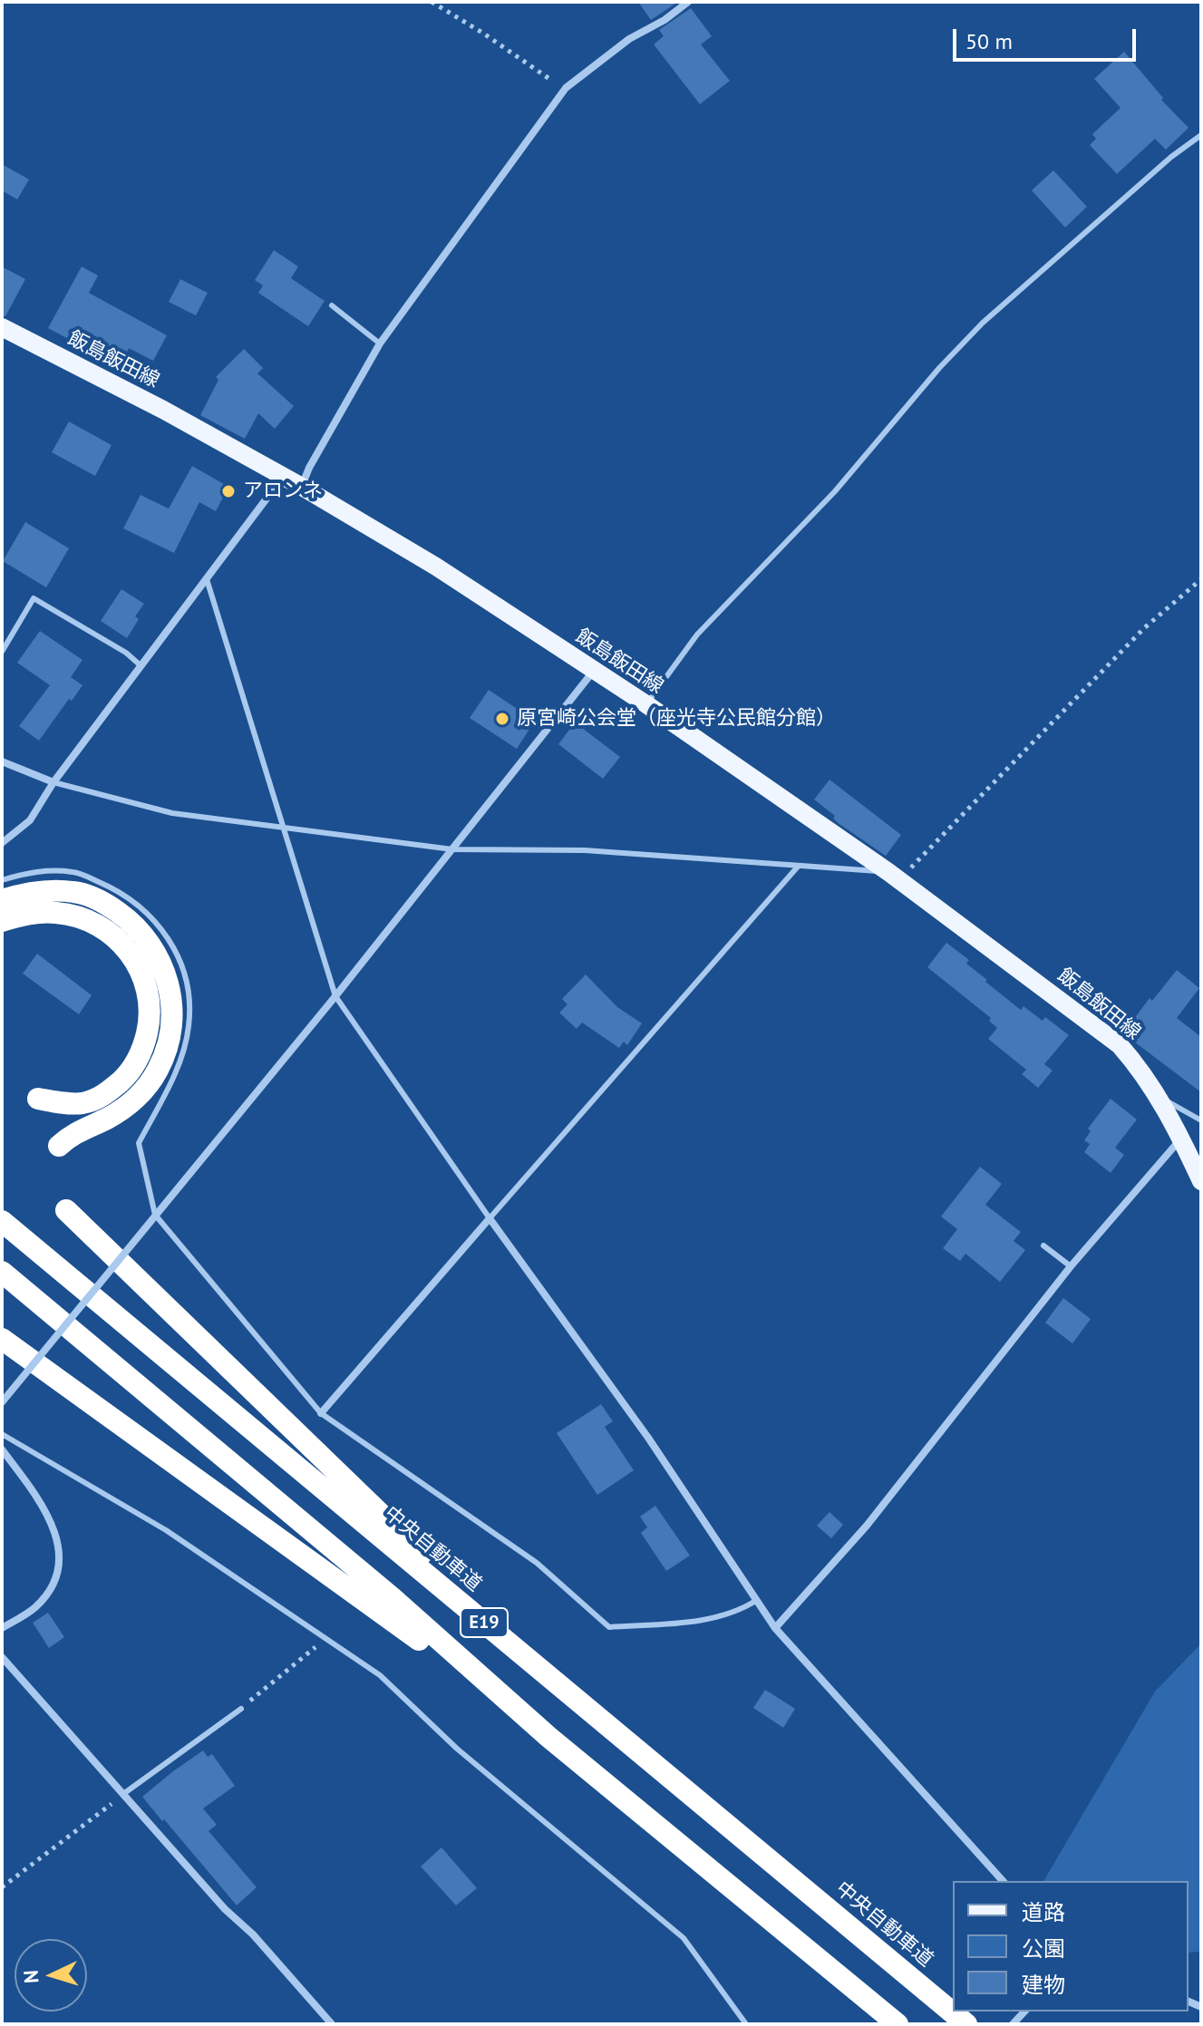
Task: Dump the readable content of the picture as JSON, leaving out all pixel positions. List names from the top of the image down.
{
  "streets": {
    "highway": ["中央自動車道", "E19"],
    "main road": ["飯島飯田線"]
  },
  "places": ["アロンネ", "原宮崎公会堂（座光寺公民館分館）"],
  "legend": ["道路", "公園", "建物"],
  "scale_bar": "50 m",
  "north": "left"
}
